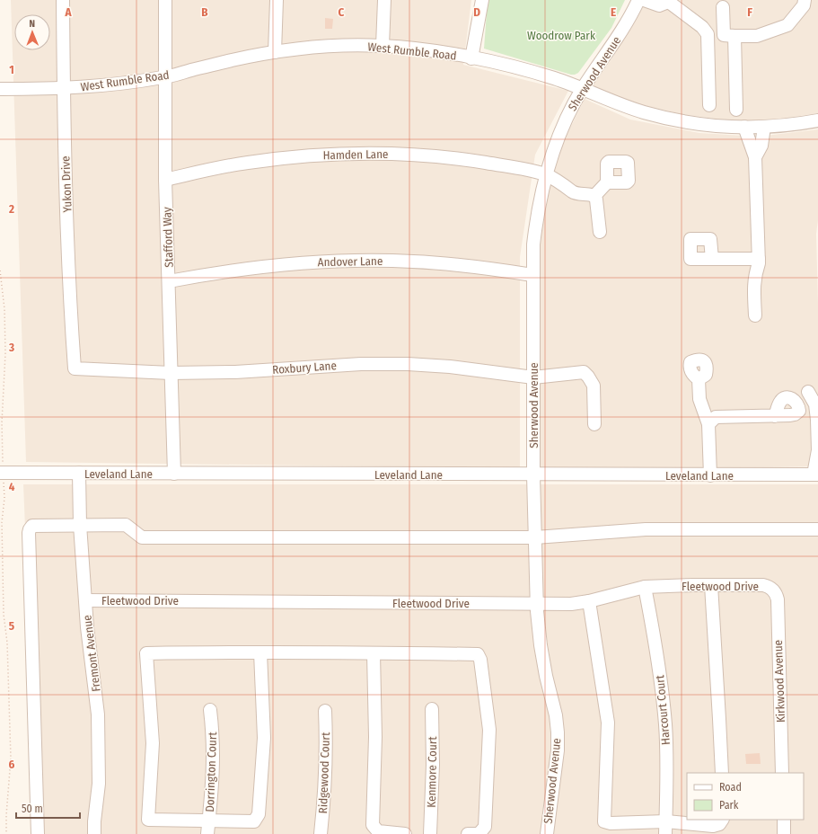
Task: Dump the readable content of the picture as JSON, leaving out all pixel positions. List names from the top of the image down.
{
  "streets": {
    "street": [
      "West Rumble Road",
      "Sherwood Avenue",
      "Hamden Lane",
      "Yukon Drive",
      "Stafford Way",
      "Andover Lane",
      "Roxbury Lane",
      "Leveland Lane",
      "Fleetwood Drive",
      "Fremont Avenue",
      "Kirkwood Avenue",
      "Harcourt Court",
      "Dorrington Court",
      "Kenmore Court",
      "Ridgewood Court"
    ]
  },
  "crossings": [
    ["West Rumble Road", "Sherwood Avenue"],
    ["West Rumble Road", "Yukon Drive"],
    ["West Rumble Road", "Stafford Way"],
    ["Sherwood Avenue", "Hamden Lane"],
    ["Sherwood Avenue", "Andover Lane"],
    ["Sherwood Avenue", "Roxbury Lane"],
    ["Sherwood Avenue", "Leveland Lane"],
    ["Sherwood Avenue", "Fleetwood Drive"],
    ["Hamden Lane", "Stafford Way"],
    ["Yukon Drive", "Roxbury Lane"],
    ["Stafford Way", "Andover Lane"],
    ["Stafford Way", "Roxbury Lane"],
    ["Stafford Way", "Leveland Lane"],
    ["Leveland Lane", "Fremont Avenue"],
    ["Fleetwood Drive", "Fremont Avenue"],
    ["Fleetwood Drive", "Kirkwood Avenue"],
    ["Fleetwood Drive", "Harcourt Court"]
  ],
  "parks": ["Woodrow Park"],
  "legend": ["Road", "Park"],
  "scale_bar": "50 m",
  "north": "top",
  "grid": {
    "columns": [
      "A",
      "B",
      "C",
      "D",
      "E",
      "F"
    ],
    "rows": [
      "1",
      "2",
      "3",
      "4",
      "5",
      "6"
    ]
  }
}
